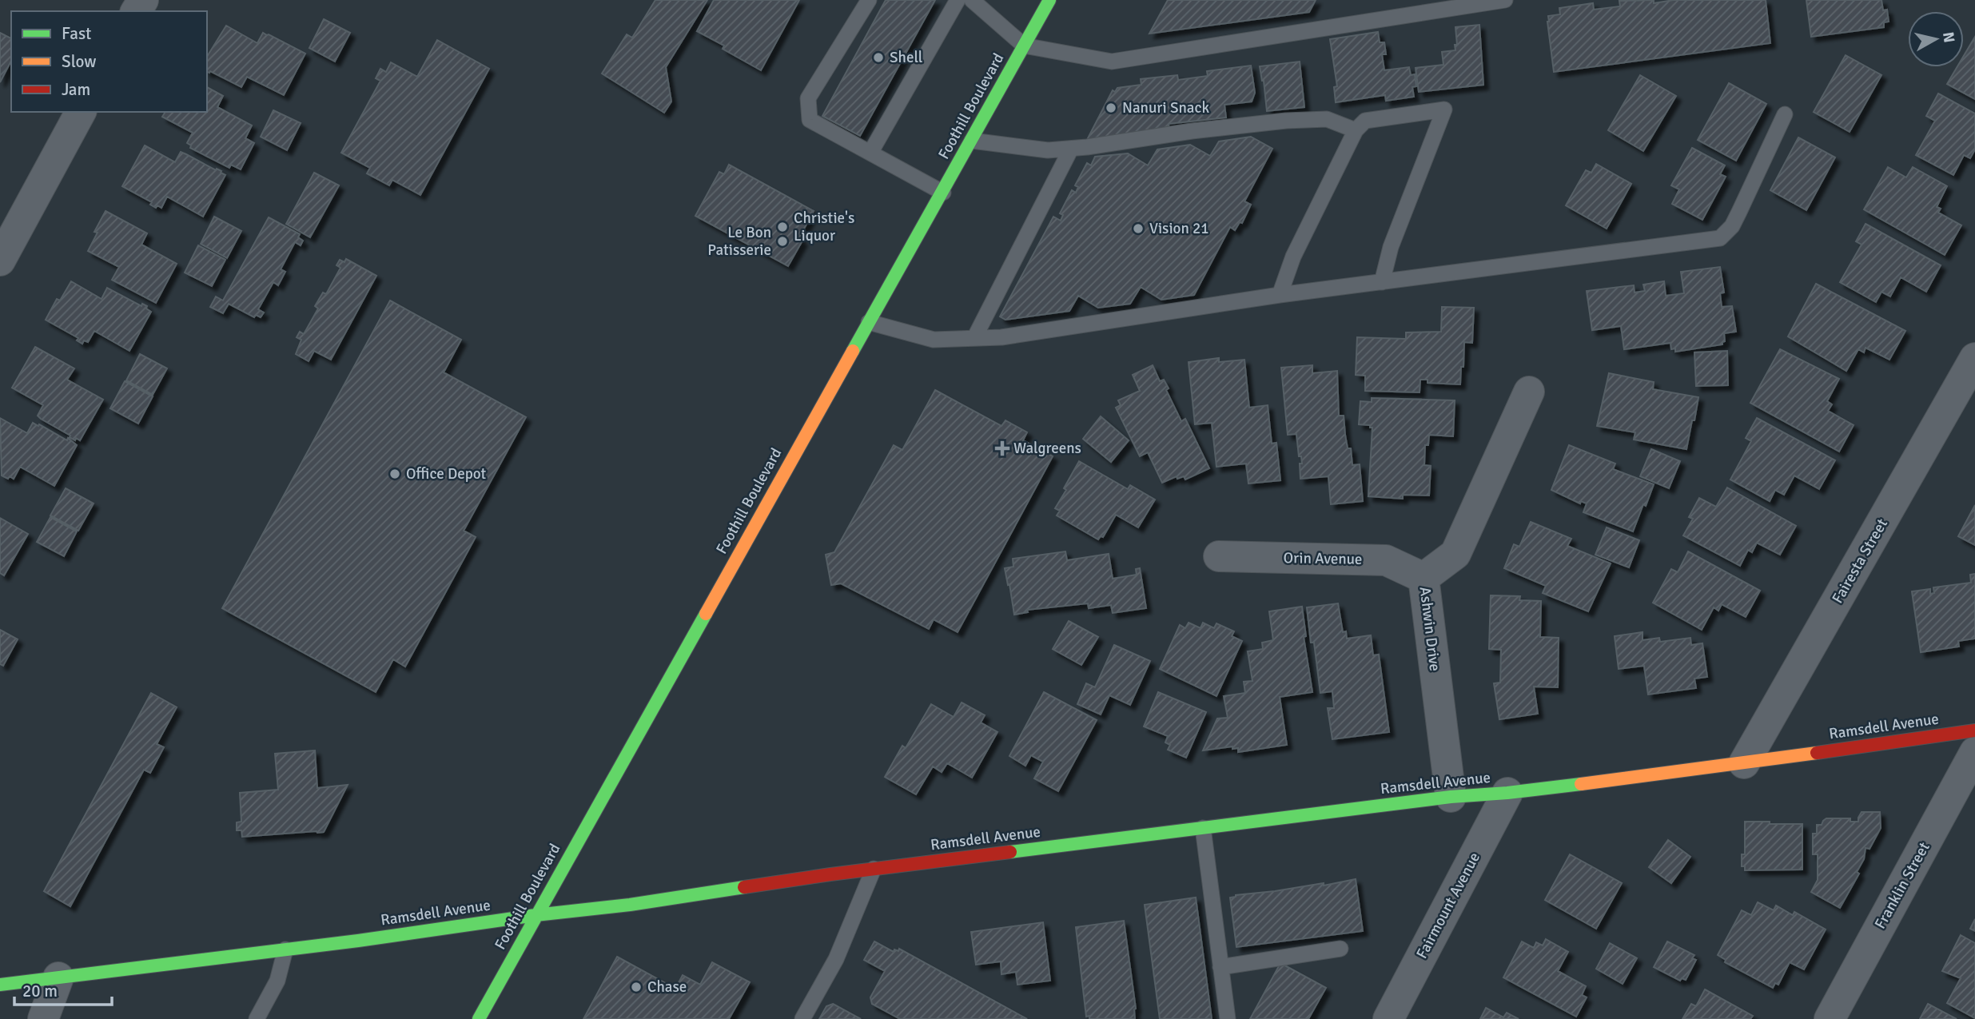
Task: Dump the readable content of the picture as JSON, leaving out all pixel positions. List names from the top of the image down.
{
  "streets": {
    "street": [
      "Foothill Boulevard",
      "Orin Avenue",
      "Fairesta Street",
      "Ashwin Drive",
      "Ramsdell Avenue",
      "Franklin Street",
      "Fairmount Avenue"
    ]
  },
  "crossings": [
    ["Foothill Boulevard", "Ramsdell Avenue"],
    ["Orin Avenue", "Ashwin Drive"],
    ["Fairesta Street", "Ramsdell Avenue"],
    ["Ashwin Drive", "Ramsdell Avenue"],
    ["Ramsdell Avenue", "Fairmount Avenue"]
  ],
  "places": {
    "other": [
      "Shell",
      "Nanuri Snack",
      "Christie's Liquor",
      "Vision 21",
      "Le Bon Patisserie",
      "Office Depot",
      "Chase"
    ],
    "health": ["Walgreens"]
  },
  "legend": ["Fast", "Slow", "Jam"],
  "scale_bar": "20 m",
  "north": "right"
}
